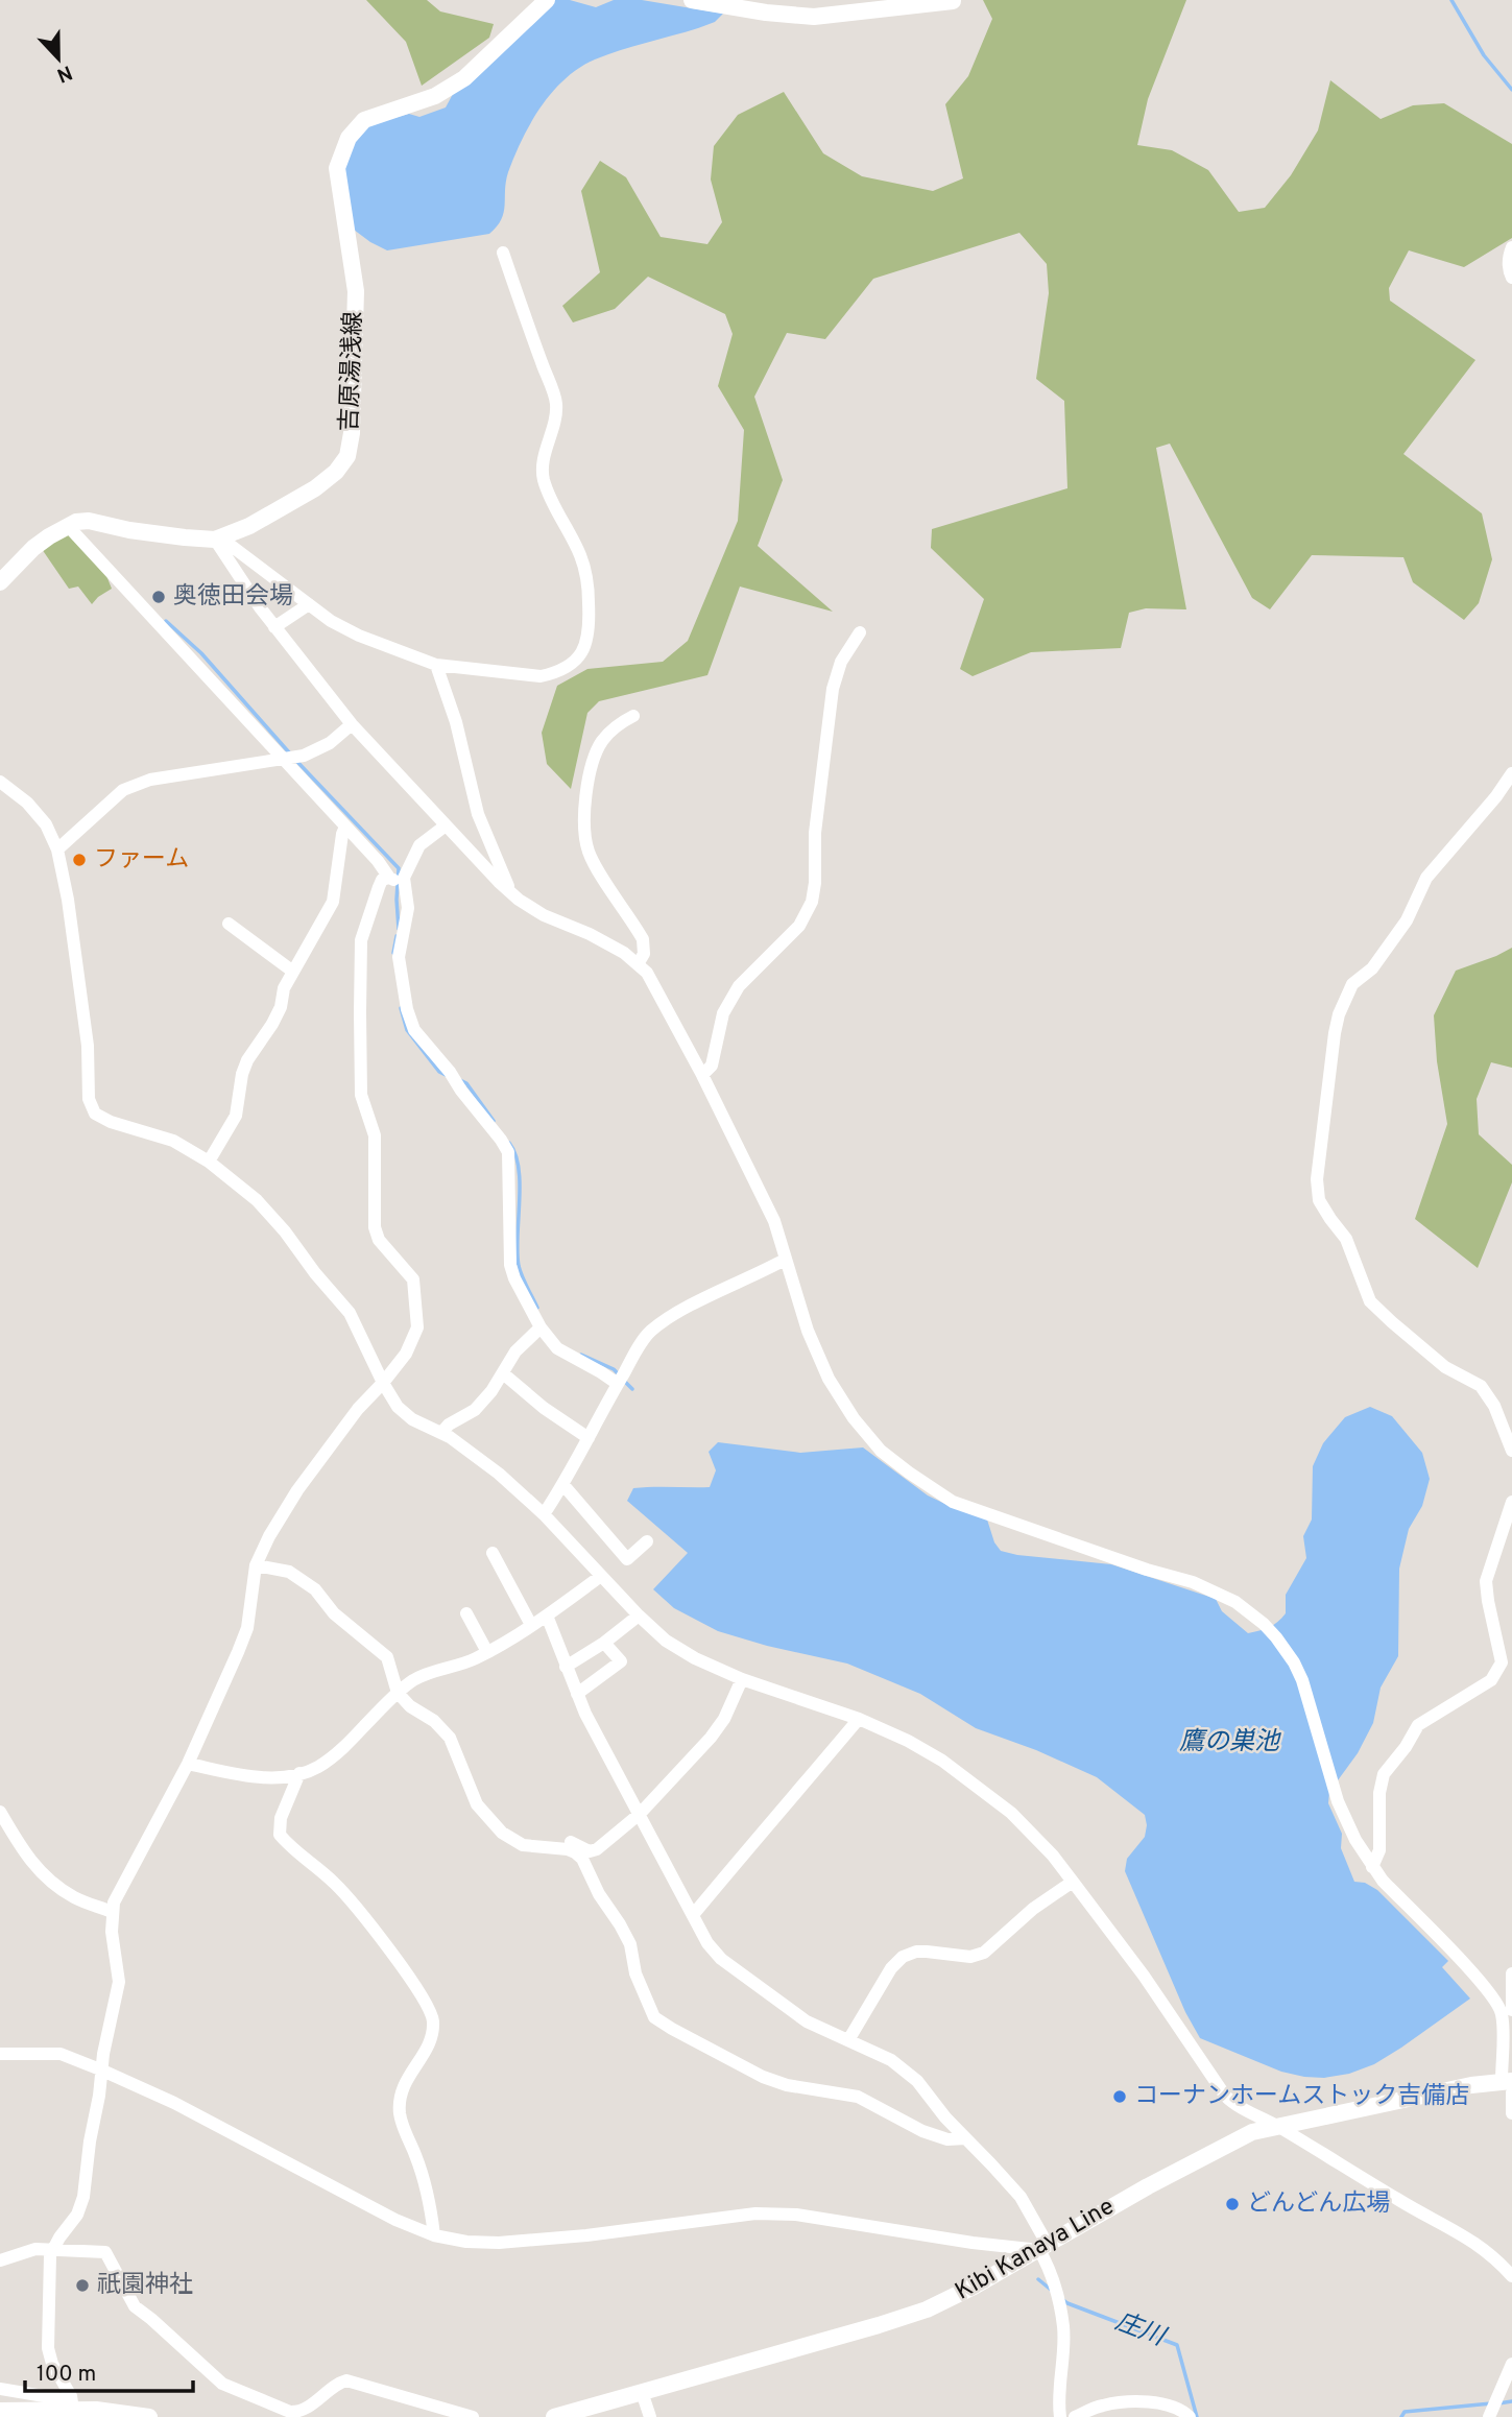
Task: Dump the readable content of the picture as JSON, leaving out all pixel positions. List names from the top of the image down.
{
  "streets": {
    "main road": ["吉原湯浅線", "Kibi Kanaya Line"]
  },
  "water": ["鷹の巣池", "庄川"],
  "places": [
    "奥徳田会場",
    "ファーム",
    "コーナンホームストック吉備店",
    "どんどん広場",
    "祇園神社"
  ],
  "scale_bar": "100 m",
  "north": "bottom"
}
